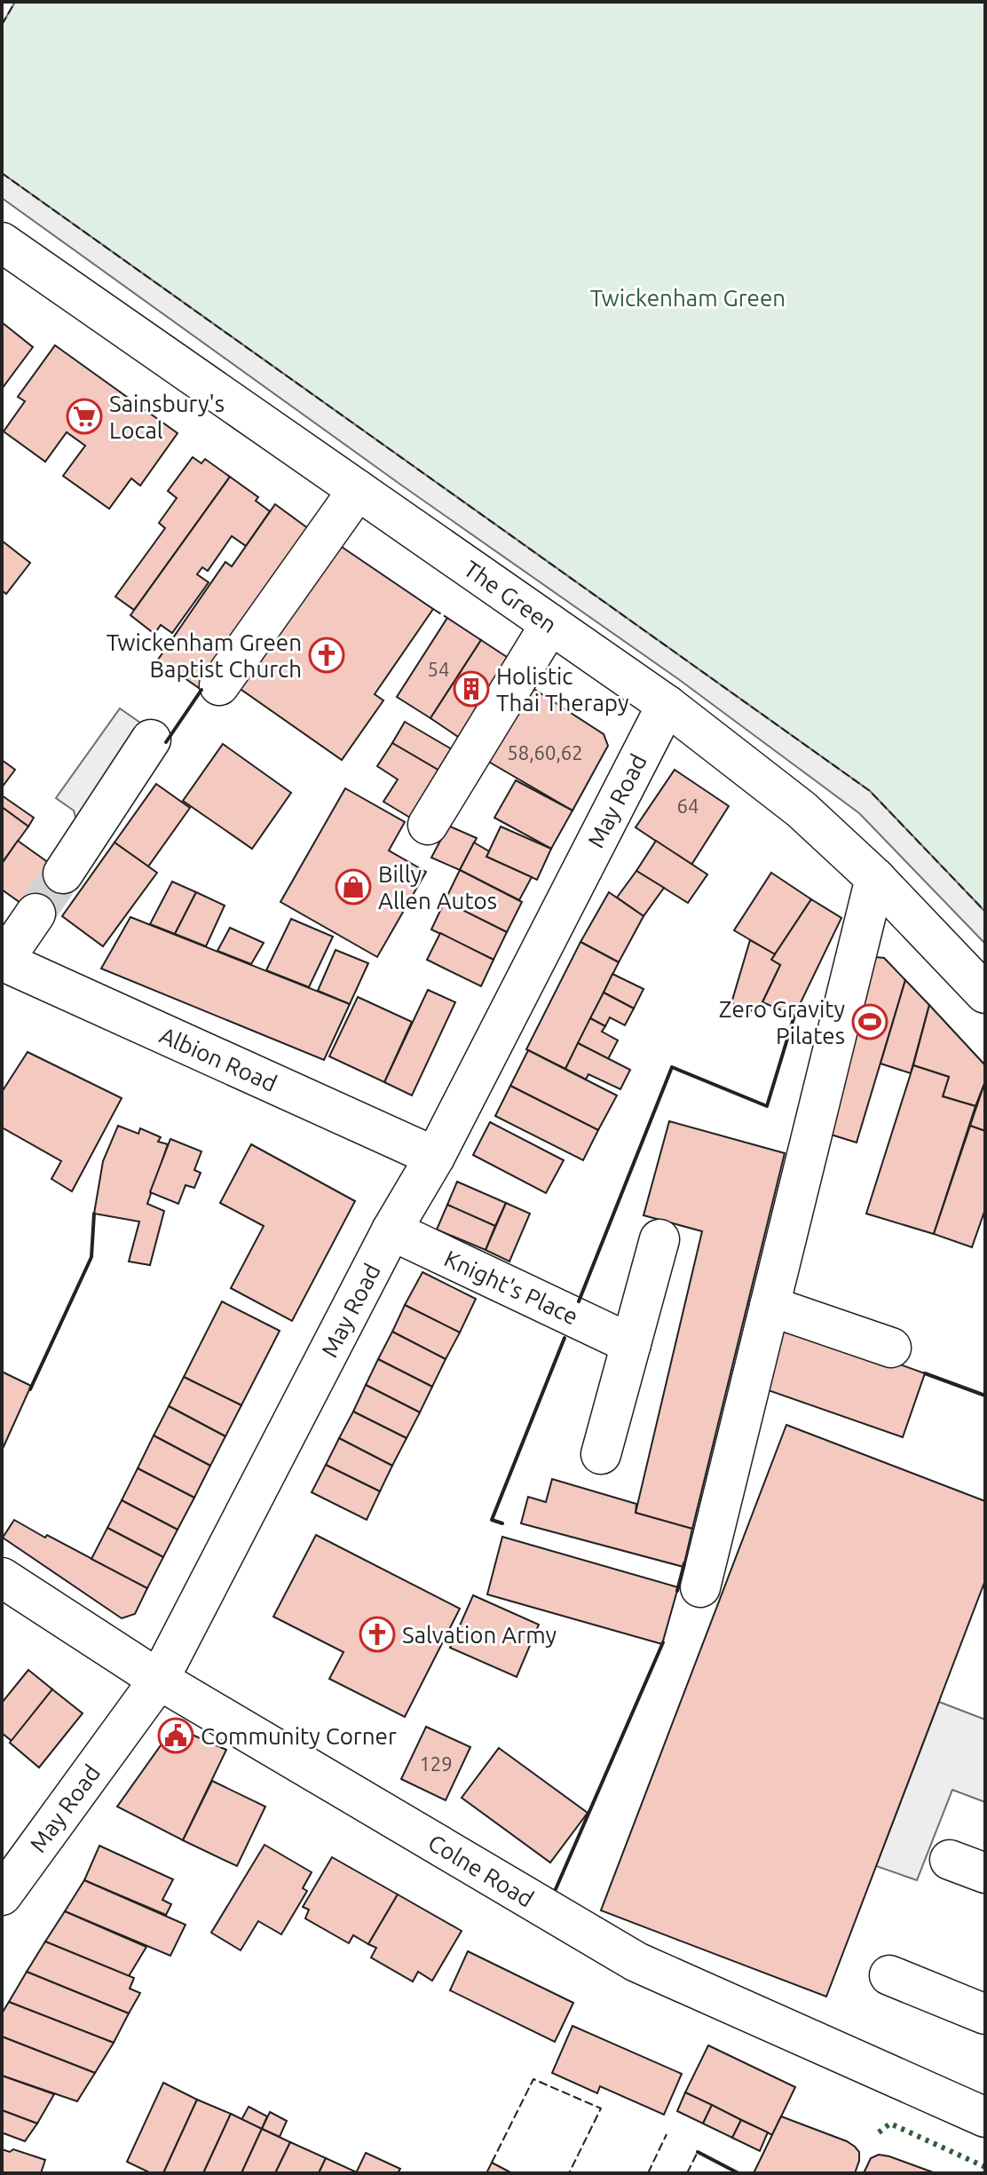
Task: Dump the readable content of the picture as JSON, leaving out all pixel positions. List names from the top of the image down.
{
  "streets": {
    "street": [
      "The Green",
      "May Road",
      "Albion Road",
      "Knight's Place",
      "Colne Road"
    ]
  },
  "crossings": [
    ["The Green", "May Road"],
    ["May Road", "Albion Road"],
    ["May Road", "Knight's Place"],
    ["May Road", "Colne Road"]
  ],
  "parks": ["Twickenham Green"],
  "places": {
    "supermarket": ["Sainsbury's Local"],
    "church": ["Twickenham Green Baptist Church", "Salvation Army"],
    "building": ["Holistic Thai Therapy"],
    "shop": ["Billy Allen Autos"],
    "sports": ["Zero Gravity Pilates"],
    "public building": ["Community Corner"]
  },
  "house_numbers": [
    "54",
    "58,60,62",
    "64",
    "129"
  ]
}
